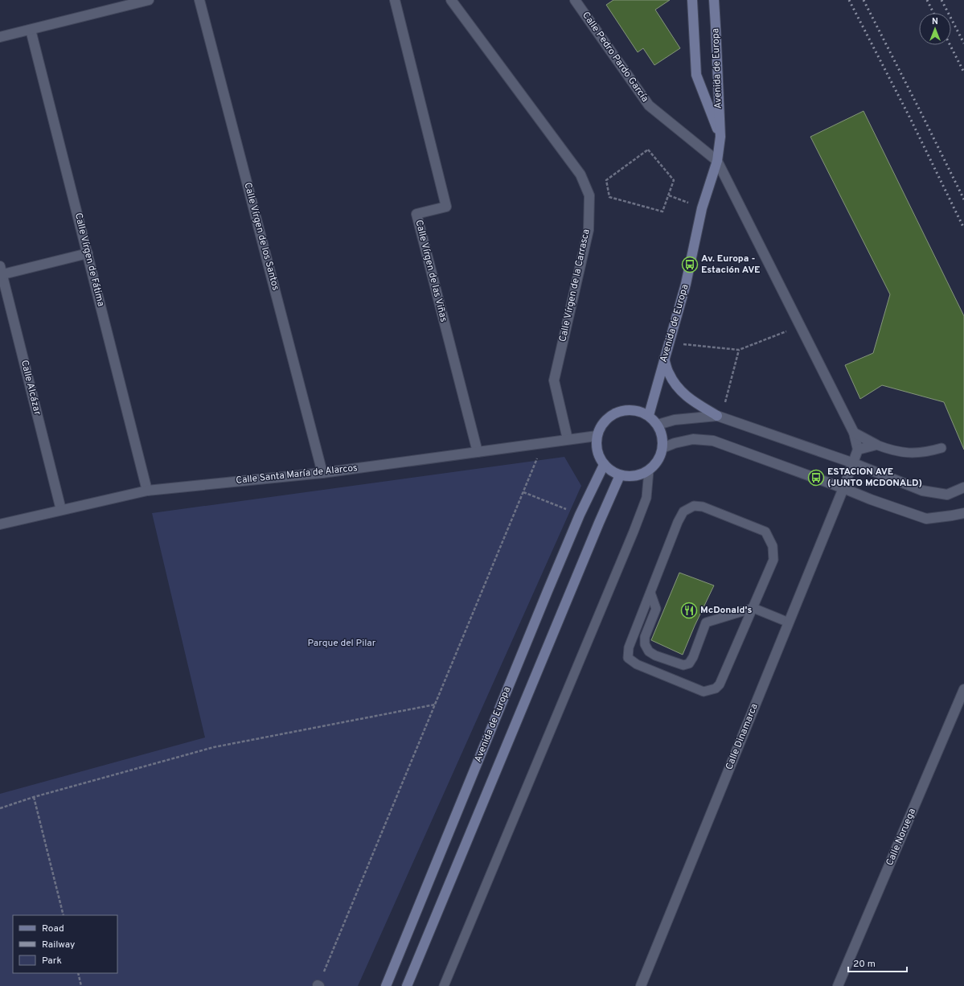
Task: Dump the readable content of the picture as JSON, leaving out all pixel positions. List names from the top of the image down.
{
  "streets": {
    "main road": ["Avenida de Europa"],
    "street": [
      "Calle Pedro Pardo García",
      "Calle Vírgen de los Santos",
      "Calle Vírgen de Fátima",
      "Calle Vírgen de las Viñas",
      "Calle Vírgen de la Carrasca",
      "Calle Alcázar",
      "Calle Santa María de Alarcos",
      "Calle Dinamarca",
      "Calle Noruega"
    ]
  },
  "crossings": [
    ["Calle Pedro Pardo García", "Avenida de Europa"],
    ["Avenida de Europa", "Calle Santa María de Alarcos"],
    ["Calle Vírgen de los Santos", "Calle Santa María de Alarcos"],
    ["Calle Vírgen de Fátima", "Calle Santa María de Alarcos"],
    ["Calle Vírgen de las Viñas", "Calle Santa María de Alarcos"],
    ["Calle Vírgen de la Carrasca", "Calle Santa María de Alarcos"],
    ["Calle Alcázar", "Calle Santa María de Alarcos"]
  ],
  "parks": ["Parque del Pilar"],
  "places": {
    "bus stop": ["Av. Europa - Estación AVE", "ESTACION AVE (JUNTO MCDONALD)"],
    "restaurant": ["McDonald's"]
  },
  "legend": ["Road", "Railway", "Park"],
  "scale_bar": "20 m",
  "north": "top"
}
